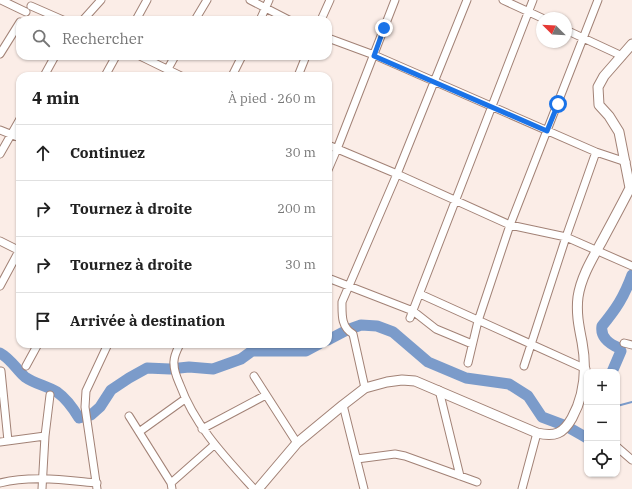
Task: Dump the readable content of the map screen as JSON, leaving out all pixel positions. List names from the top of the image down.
{
  "north": "top left",
  "page": {
    "search": "Rechercher",
    "heading": ["4 min", "À pied · 260 m"],
    "list": [
      ["Continuez", "30 m"],
      ["Tournez à droite", "200 m"],
      ["Tournez à droite", "30 m"],
      "Arrivée à destination"
    ],
    "map_buttons": ["+", "−"]
  }
}
